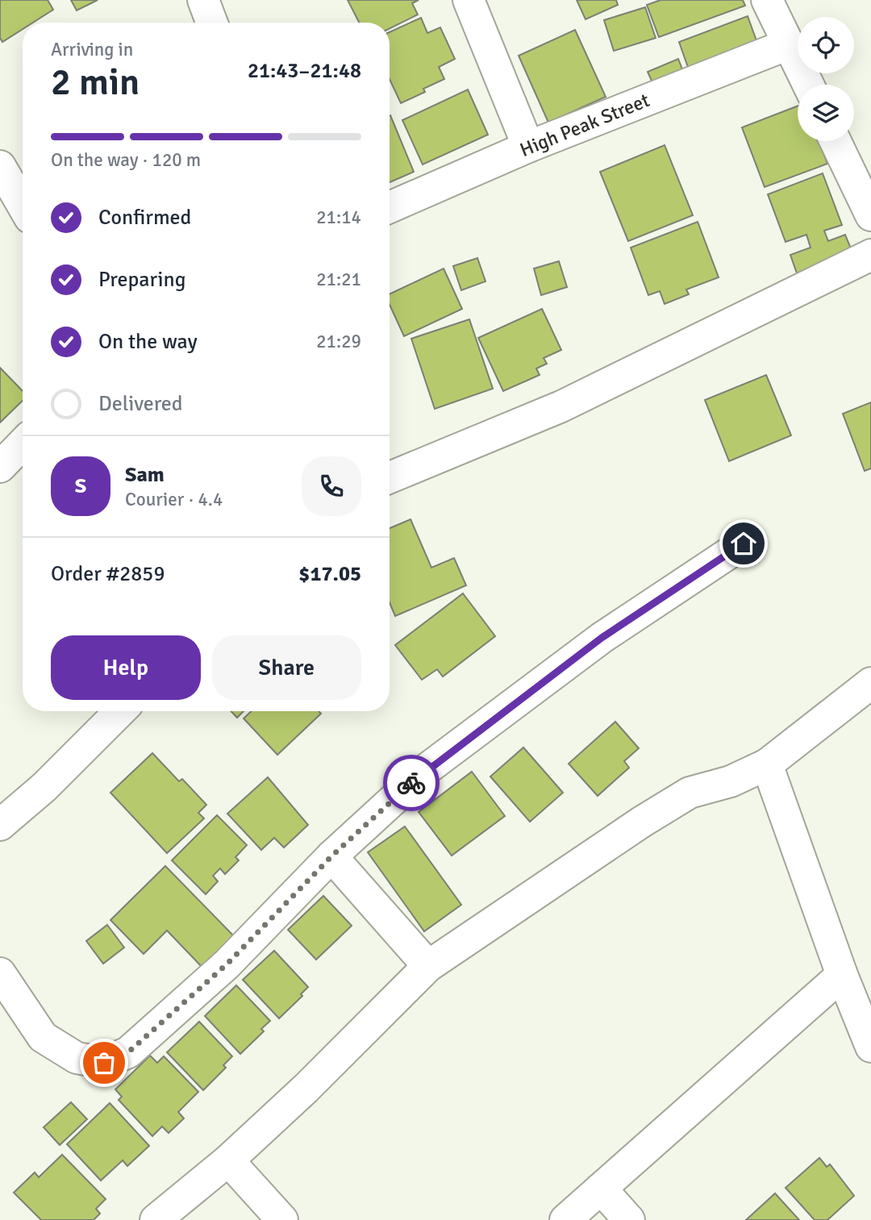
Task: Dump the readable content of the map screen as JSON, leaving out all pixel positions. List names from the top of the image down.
{
  "streets": {
    "street": ["High Peak Street"]
  },
  "page": {
    "heading": ["2 min", "Arriving in", "21:43–21:48"],
    "panel": [
      "Sam",
      "Courier · 4.4",
      "Order #2859",
      "$17.05"
    ],
    "bar": "On the way · 120 m",
    "list": [
      ["Confirmed", "21:14"],
      ["Preparing", "21:21"],
      ["On the way", "21:29"],
      "Delivered"
    ],
    "round": "S",
    "buttons": ["Help", "Share"]
  }
}
